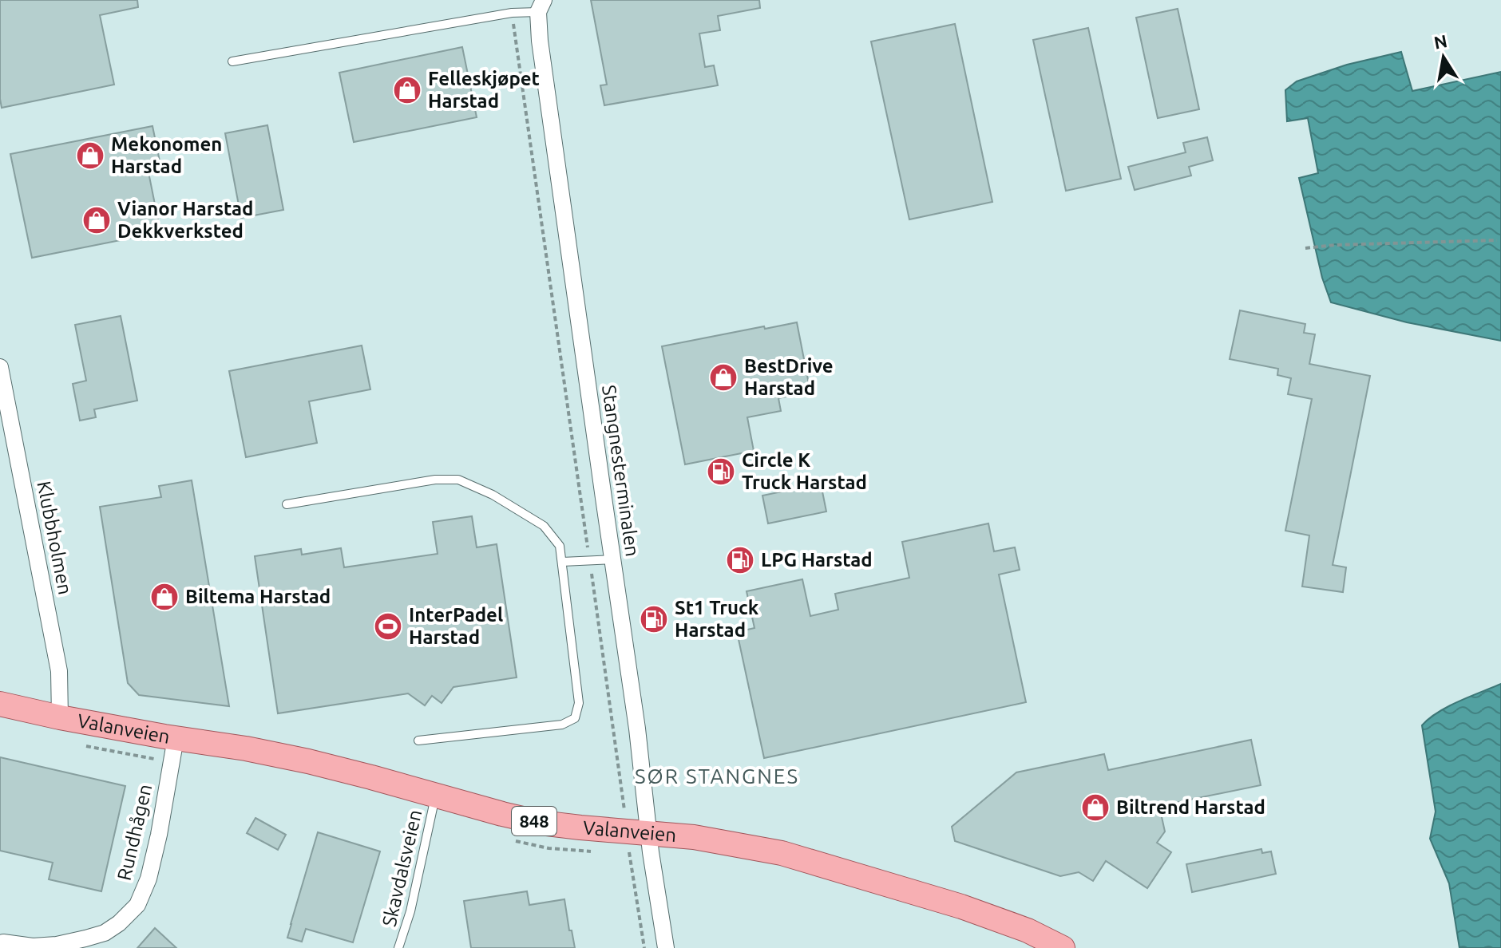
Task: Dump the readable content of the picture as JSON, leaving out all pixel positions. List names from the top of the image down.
{
  "streets": {
    "main road": ["Valanveien", "848"],
    "street": ["Stangnesterminalen", "Klubbholmen", "Rundhågen"],
    "lane": ["Skavdalsveien"]
  },
  "crossings": [
    ["Stangnesterminalen", "Valanveien"],
    ["Klubbholmen", "Valanveien"],
    ["Valanveien", "Rundhågen"],
    ["Valanveien", "Skavdalsveien"]
  ],
  "districts": ["SØR STANGNES"],
  "places": {
    "shop": [
      "Felleskjøpet Harstad",
      "Mekonomen Harstad",
      "Vianor Harstad Dekkverksted",
      "BestDrive Harstad",
      "Biltema Harstad",
      "Biltrend Harstad"
    ],
    "fuel station": ["Circle K Truck Harstad", "LPG Harstad", "St1 Truck Harstad"],
    "sports": ["InterPadel Harstad"]
  },
  "north": "top"
}
